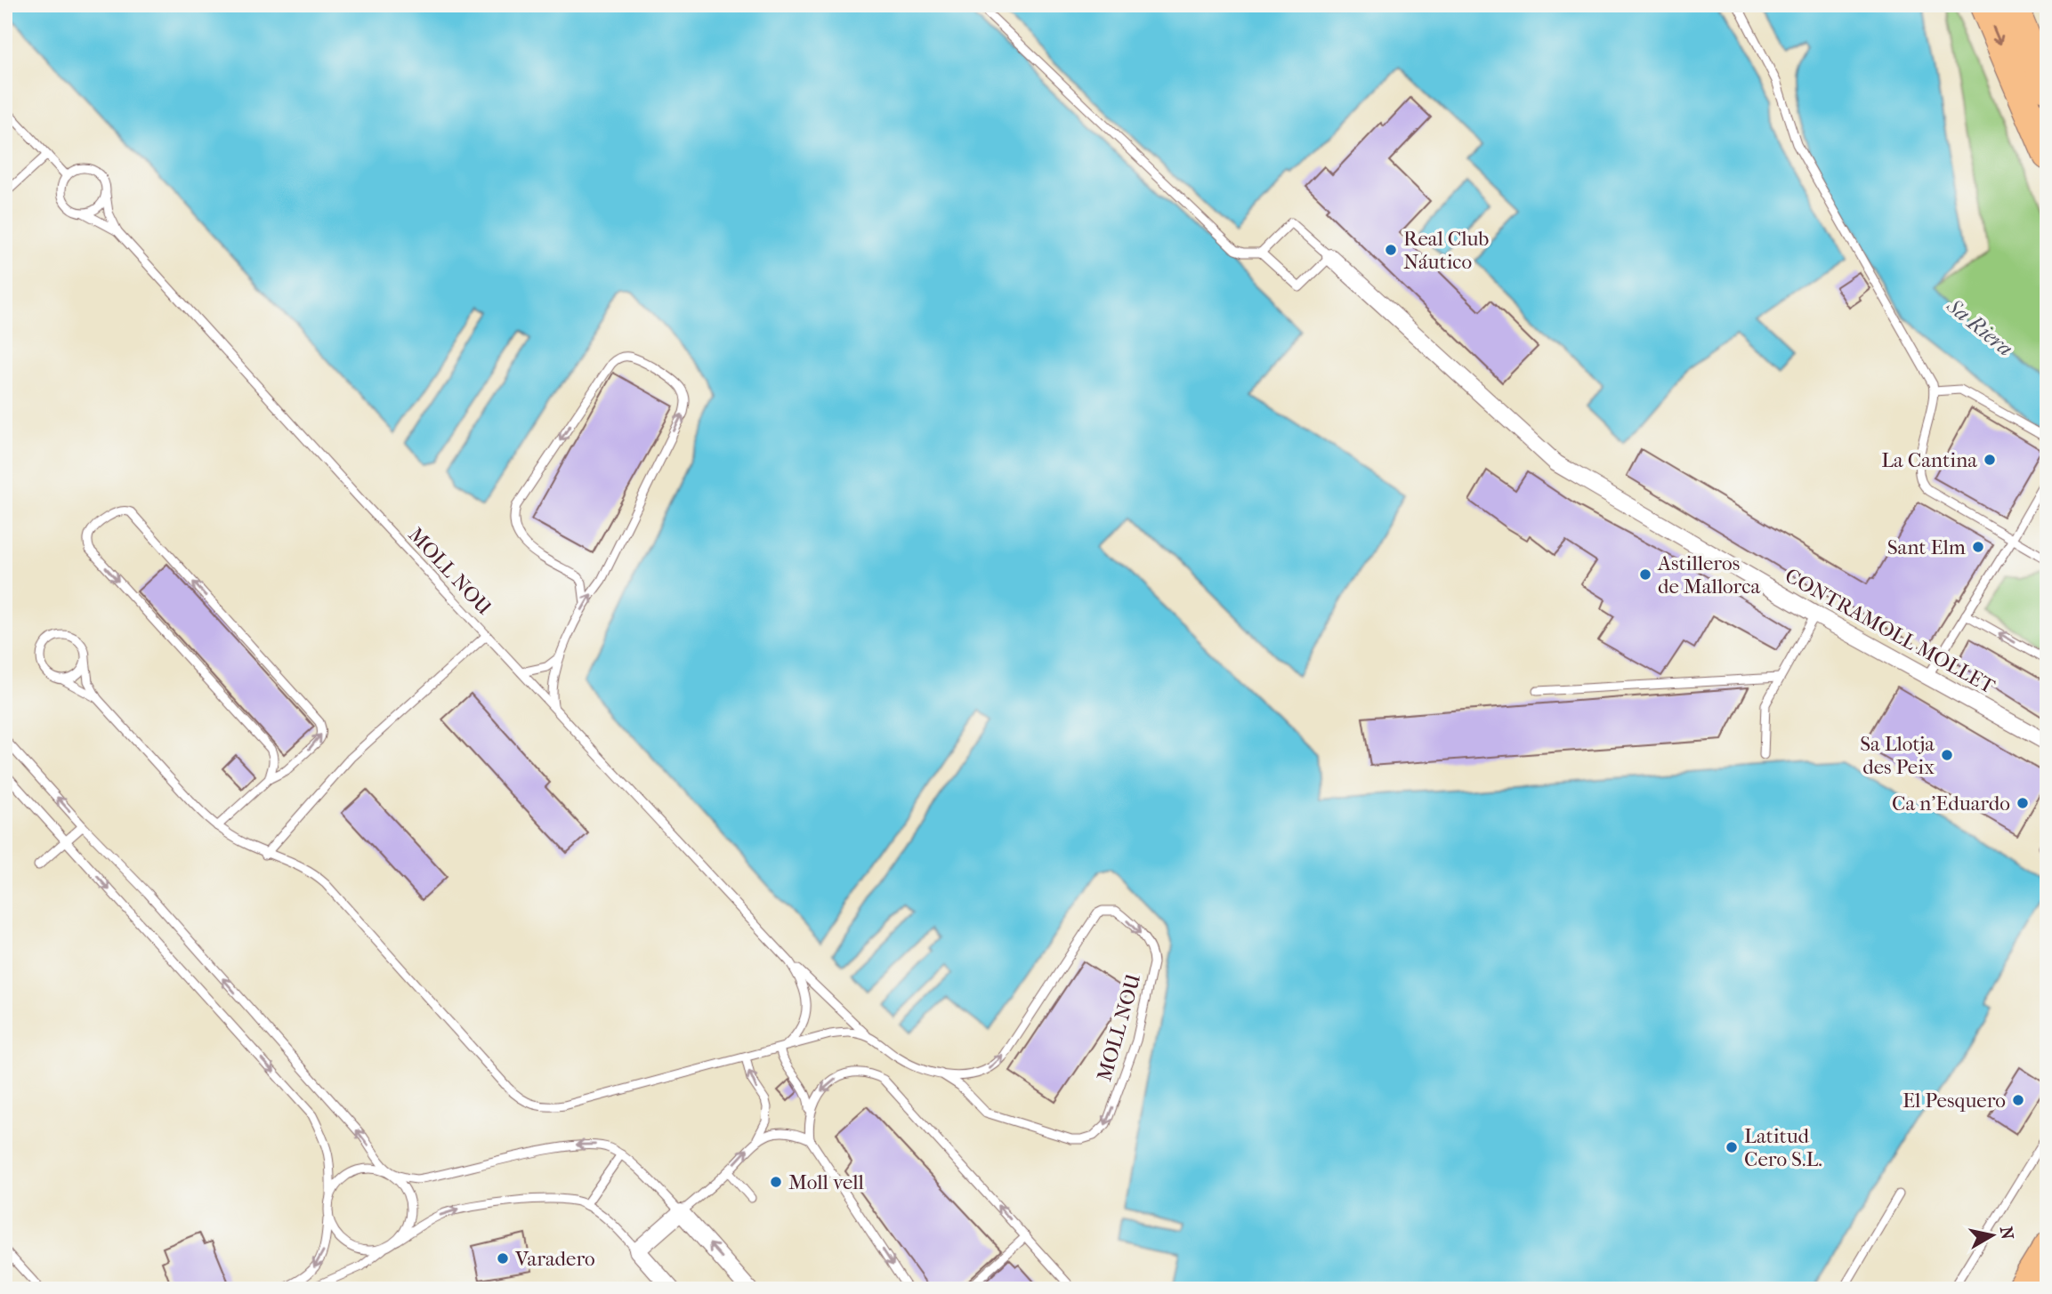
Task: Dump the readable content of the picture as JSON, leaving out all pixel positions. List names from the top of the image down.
{
  "streets": {
    "street": ["CONTRAMOLL MOLLET"],
    "lane": ["MOLL NOU"]
  },
  "water": ["Sa Riera"],
  "places": [
    "Real Club Náutico",
    "La Cantina",
    "Sant Elm",
    "Astilleros de Mallorca",
    "Sa Llotja des Peix",
    "Ca n'Eduardo",
    "El Pesquero",
    "Latitud Cero S.L.",
    "Moll vell",
    "Varadero"
  ],
  "north": "right"
}
